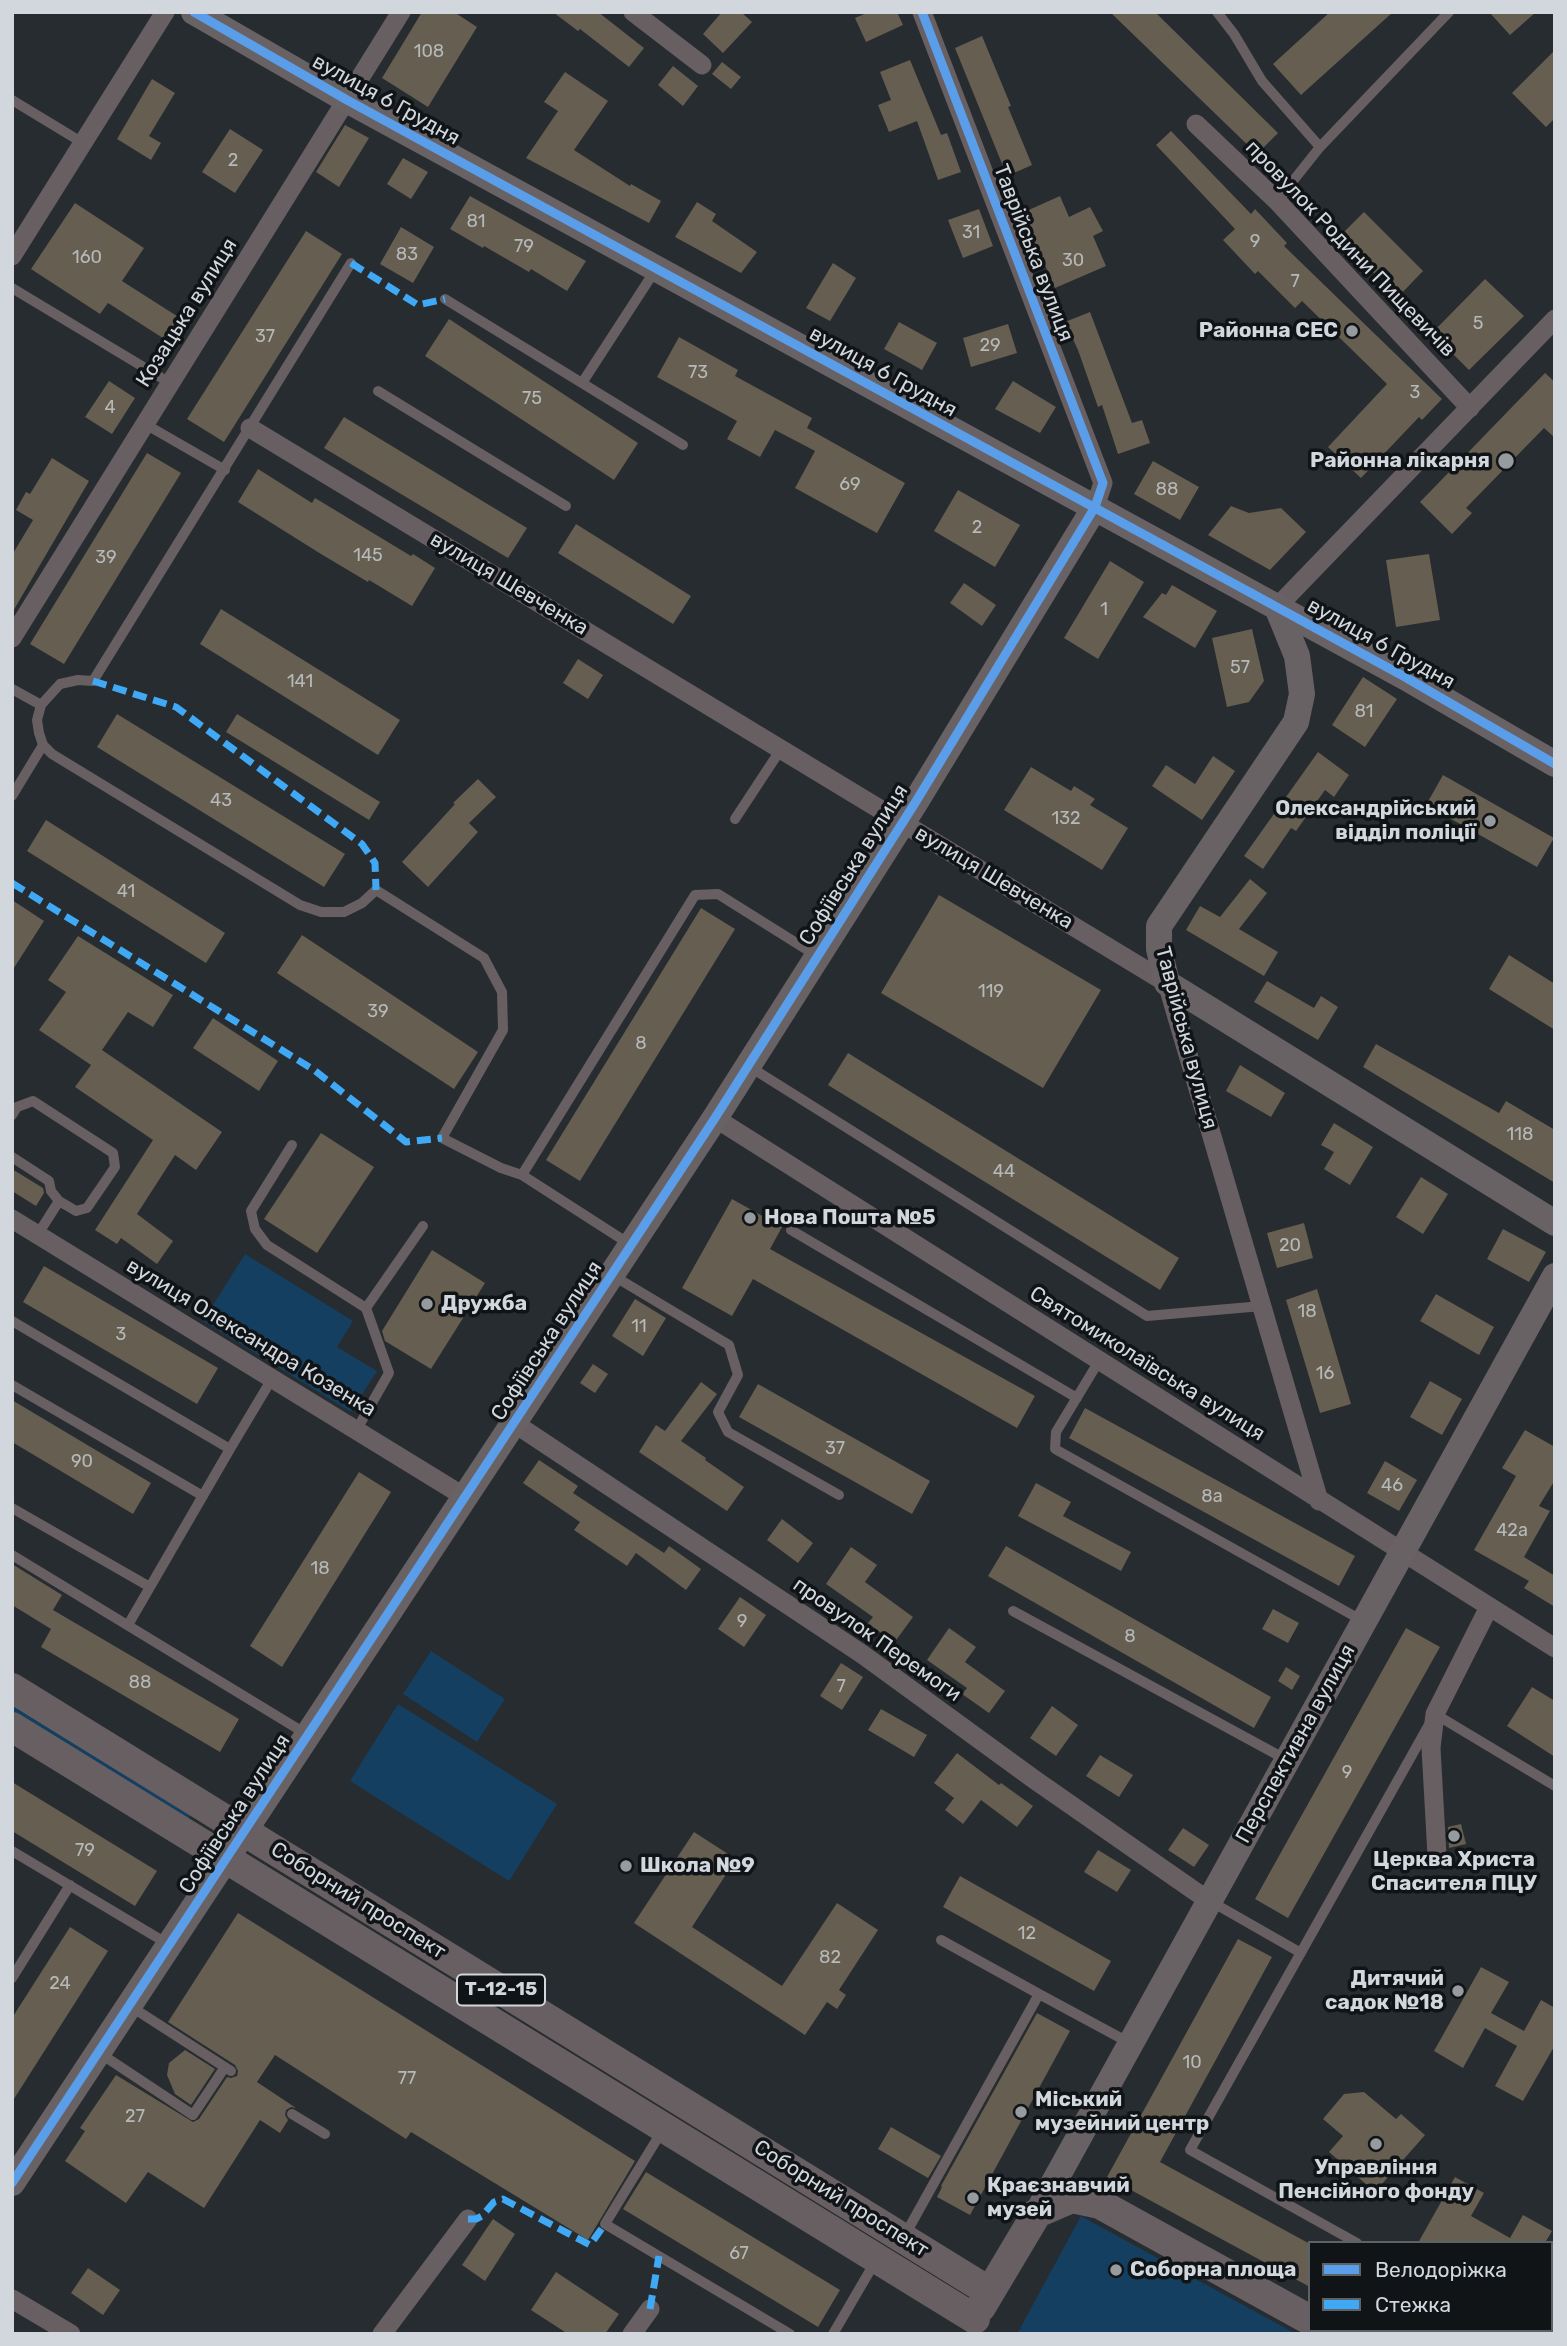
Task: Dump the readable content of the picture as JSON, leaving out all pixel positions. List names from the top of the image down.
{
  "streets": {
    "main road": ["Соборний проспект", "Т-12-15"],
    "street": [
      "вулиця 6 Грудня",
      "провулок Родини Пищевичів",
      "Таврійська вулиця",
      "Козацька вулиця",
      "вулиця Шевченка",
      "Софіївська вулиця",
      "вулиця Олександра Козенка",
      "Святомиколаївська вулиця",
      "провулок Перемоги",
      "Перспективна вулиця"
    ]
  },
  "crossings": [
    ["вулиця 6 Грудня", "Таврійська вулиця"],
    ["вулиця 6 Грудня", "Козацька вулиця"],
    ["вулиця 6 Грудня", "Софіївська вулиця"],
    ["Таврійська вулиця", "вулиця Шевченка"],
    ["Таврійська вулиця", "Софіївська вулиця"],
    ["Таврійська вулиця", "Святомиколаївська вулиця"],
    ["вулиця Шевченка", "Софіївська вулиця"],
    ["Софіївська вулиця", "вулиця Олександра Козенка"],
    ["Софіївська вулиця", "Святомиколаївська вулиця"],
    ["Софіївська вулиця", "провулок Перемоги"],
    ["Софіївська вулиця", "Соборний проспект"],
    ["Святомиколаївська вулиця", "Перспективна вулиця"],
    ["провулок Перемоги", "Перспективна вулиця"],
    ["Перспективна вулиця", "Т-12-15"],
    ["Соборний проспект", "Т-12-15"]
  ],
  "places": [
    "Районна СЕС",
    "Районна лікарня",
    "Олександрійський відділ поліції",
    "Нова Пошта №5",
    "Дружба",
    "Церква Христа Спасителя ПЦУ",
    "Школа №9",
    "Дитячий садок №18",
    "Міський музейний центр",
    "Управління Пенсійного фонду",
    "Краєзнавчий музей",
    "Соборна площа"
  ],
  "house_numbers": [
    "108",
    "2",
    "81",
    "31",
    "9",
    "79",
    "83",
    "160",
    "30",
    "7",
    "5",
    "37",
    "29",
    "73",
    "3",
    "75",
    "4",
    "69",
    "88",
    "2",
    "145",
    "39",
    "1",
    "57",
    "141",
    "81",
    "43",
    "132",
    "41",
    "119",
    "39",
    "8",
    "118",
    "44",
    "20",
    "18",
    "11",
    "3",
    "16",
    "37",
    "90",
    "46",
    "8а",
    "42а",
    "18",
    "9",
    "8",
    "88",
    "7",
    "9",
    "79",
    "12",
    "82",
    "24",
    "10",
    "77",
    "27",
    "67"
  ],
  "legend": ["Велодоріжка", "Стежка"]
}
